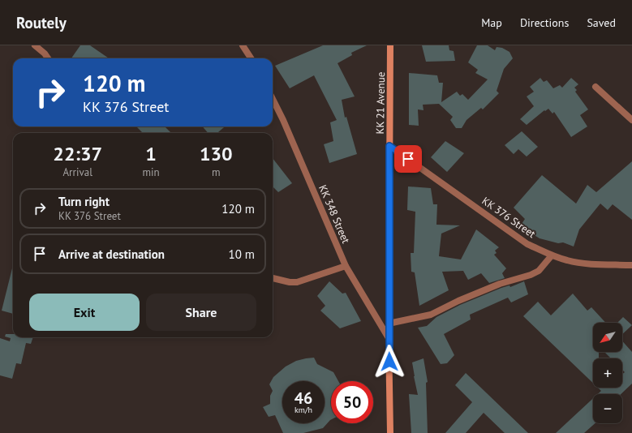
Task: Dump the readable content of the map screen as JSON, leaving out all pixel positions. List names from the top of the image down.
{
  "streets": {
    "main road": ["KK 21 Avenue"],
    "street": ["KK 348 Street", "KK 376 Street"]
  },
  "crossings": [
    ["KK 21 Avenue", "KK 348 Street"],
    ["KK 21 Avenue", "KK 376 Street"]
  ],
  "north": "bottom left",
  "page": {
    "header": "Routely",
    "nav": ["Map", "Directions", "Saved"],
    "turn": ["120 m", "KK 376 Street"],
    "eta": [
      "22:37",
      "Arrival",
      "1",
      "min",
      "130",
      "m"
    ],
    "list": [
      {
        "name": "Turn right",
        "note": "KK 376 Street",
        "value": "120 m"
      },
      {
        "name": "Arrive at destination",
        "value": "10 m"
      }
    ],
    "buttons": ["Exit", "Share"],
    "map_buttons": ["+", "−"],
    "speed": "46 km/h",
    "limit": "50"
  }
}
